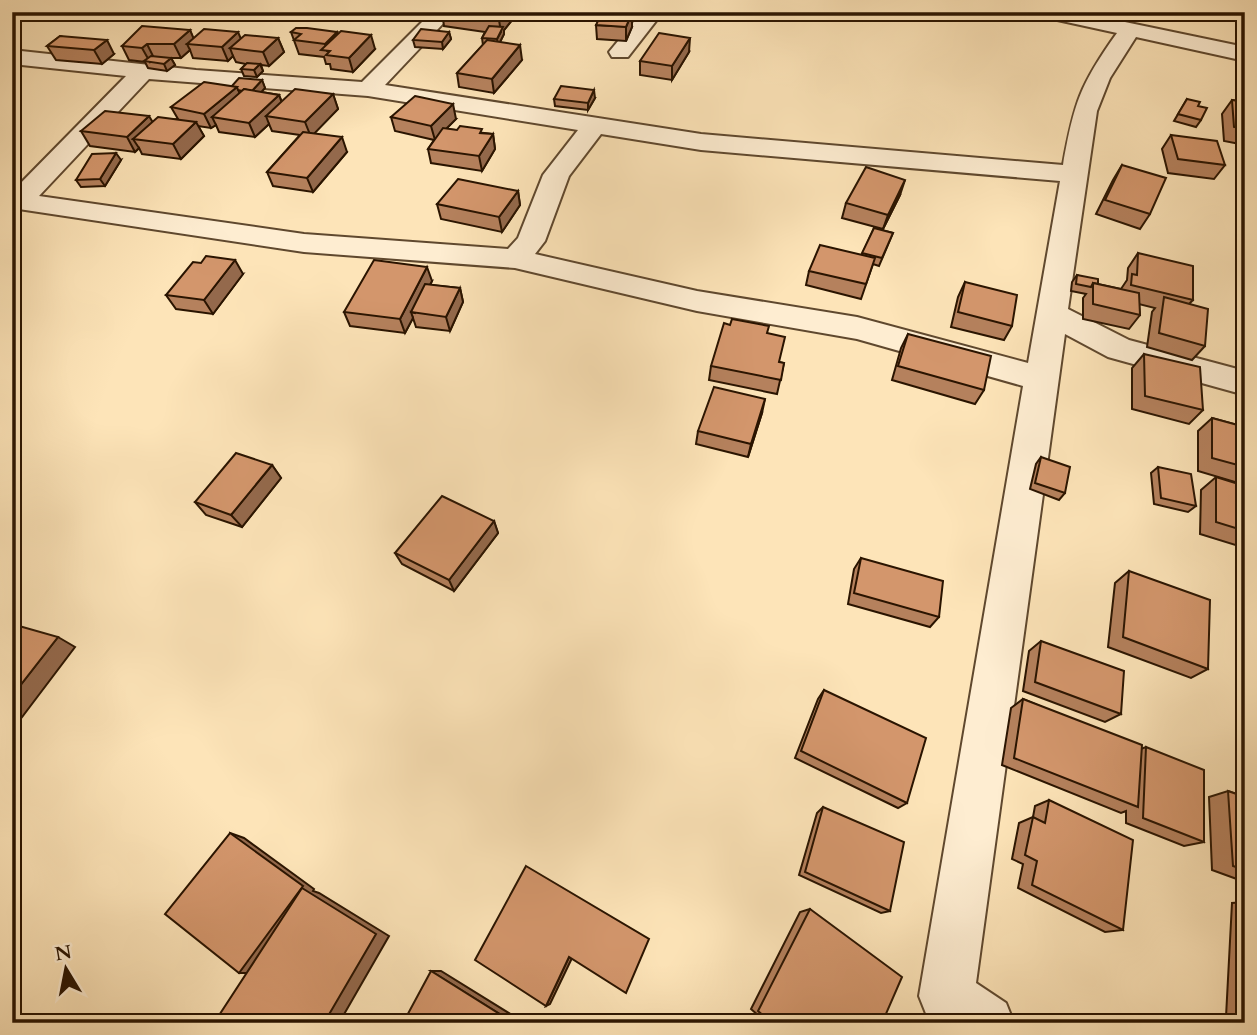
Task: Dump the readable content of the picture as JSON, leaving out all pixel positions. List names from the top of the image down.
{
  "north": "top"
}
